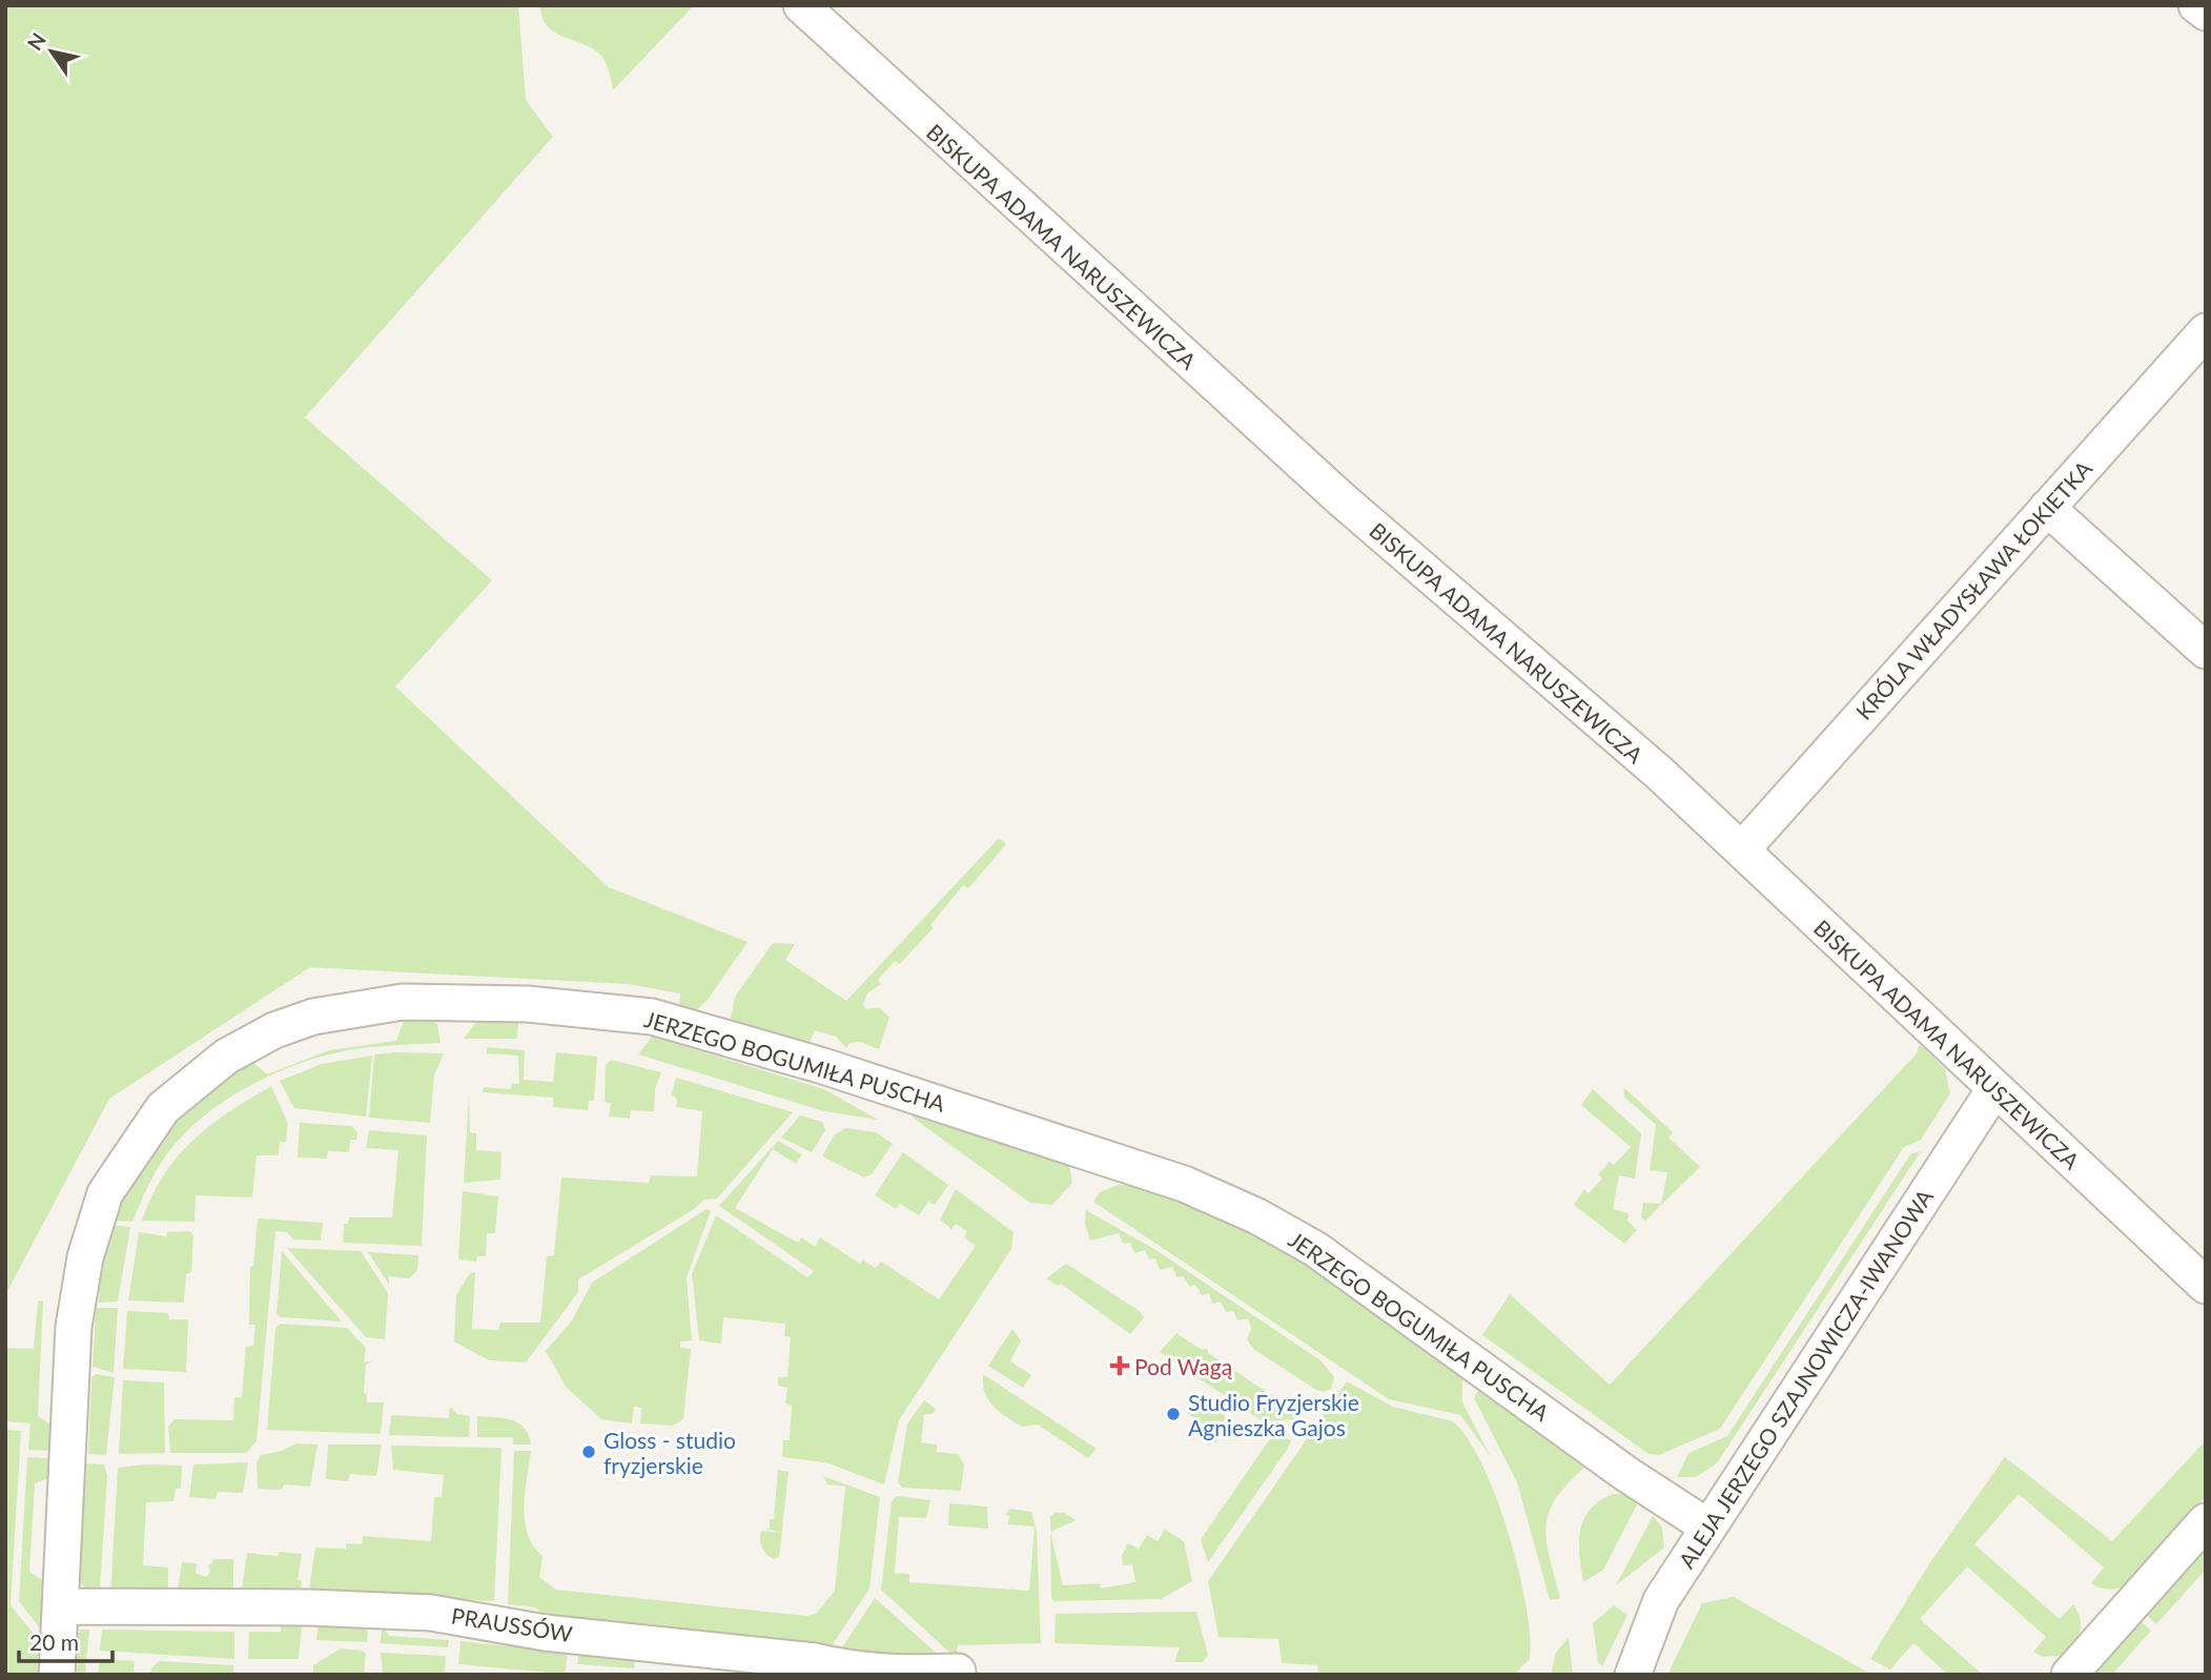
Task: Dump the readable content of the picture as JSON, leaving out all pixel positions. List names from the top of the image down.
{
  "streets": {
    "street": [
      "BISKUPA ADAMA NARUSZEWICZA",
      "KRÓLA WŁADYSŁAWA ŁOKIETKA",
      "JERZEGO BOGUMIŁA PUSCHA",
      "ALEJA JERZEGO SZAJNOWICZA-IWANOWA",
      "PRAUSSÓW"
    ]
  },
  "crossings": [
    ["BISKUPA ADAMA NARUSZEWICZA", "KRÓLA WŁADYSŁAWA ŁOKIETKA"],
    ["BISKUPA ADAMA NARUSZEWICZA", "ALEJA JERZEGO SZAJNOWICZA-IWANOWA"],
    ["JERZEGO BOGUMIŁA PUSCHA", "ALEJA JERZEGO SZAJNOWICZA-IWANOWA"],
    ["JERZEGO BOGUMIŁA PUSCHA", "PRAUSSÓW"]
  ],
  "places": {
    "health": ["Pod Wagą"],
    "other": ["Studio Fryzjerskie Agnieszka Gajos", "Gloss - studio fryzjerskie"]
  },
  "scale_bar": "20 m",
  "north": "top left"
}
